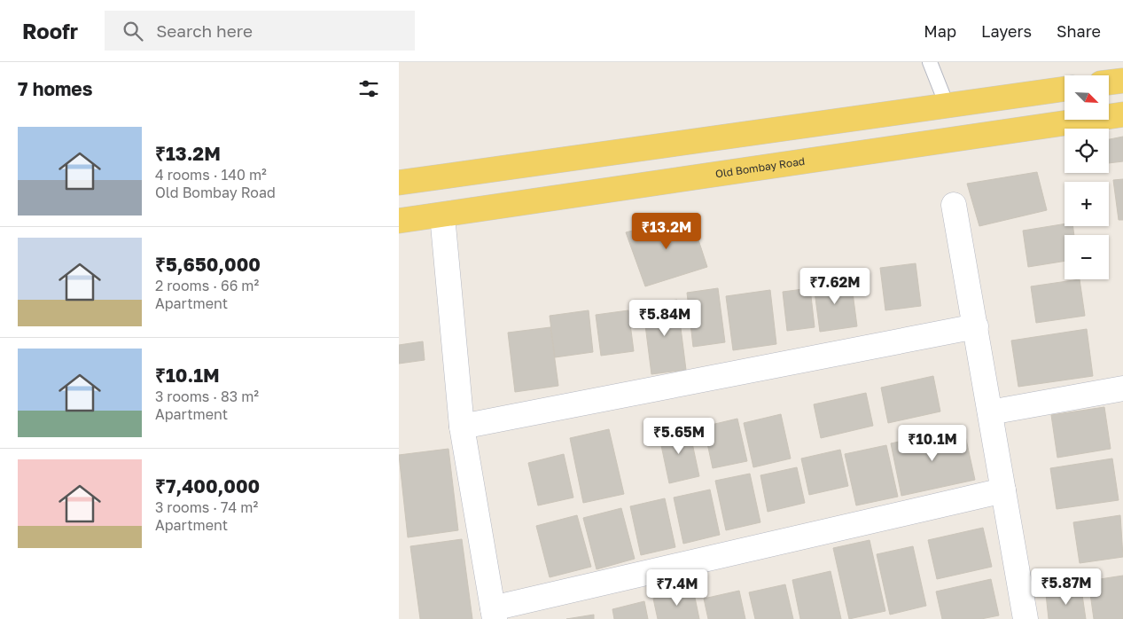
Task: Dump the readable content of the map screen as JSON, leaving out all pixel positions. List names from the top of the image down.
{
  "streets": {
    "main road": ["Old Bombay Road"]
  },
  "north": "bottom right",
  "page": {
    "header": "Roofr",
    "search": "Search here",
    "nav": ["Map", "Layers", "Share"],
    "heading": "7 homes",
    "map_buttons": ["+", "−"],
    "list": [
      {
        "name": "₹13.2M",
        "note": "4 rooms · 140 m² · Old Bombay Road"
      },
      {
        "name": "₹5,650,000",
        "note": "2 rooms · 66 m² · Apartment"
      },
      {
        "name": "₹10.1M",
        "note": "3 rooms · 83 m² · Apartment"
      },
      {
        "name": "₹7,400,000",
        "note": "3 rooms · 74 m² · Apartment"
      }
    ],
    "price": [
      "₹13.2M",
      "₹7.62M",
      "₹5.84M",
      "₹5.65M",
      "₹10.1M",
      "₹5.87M",
      "₹7.4M"
    ]
  }
}
